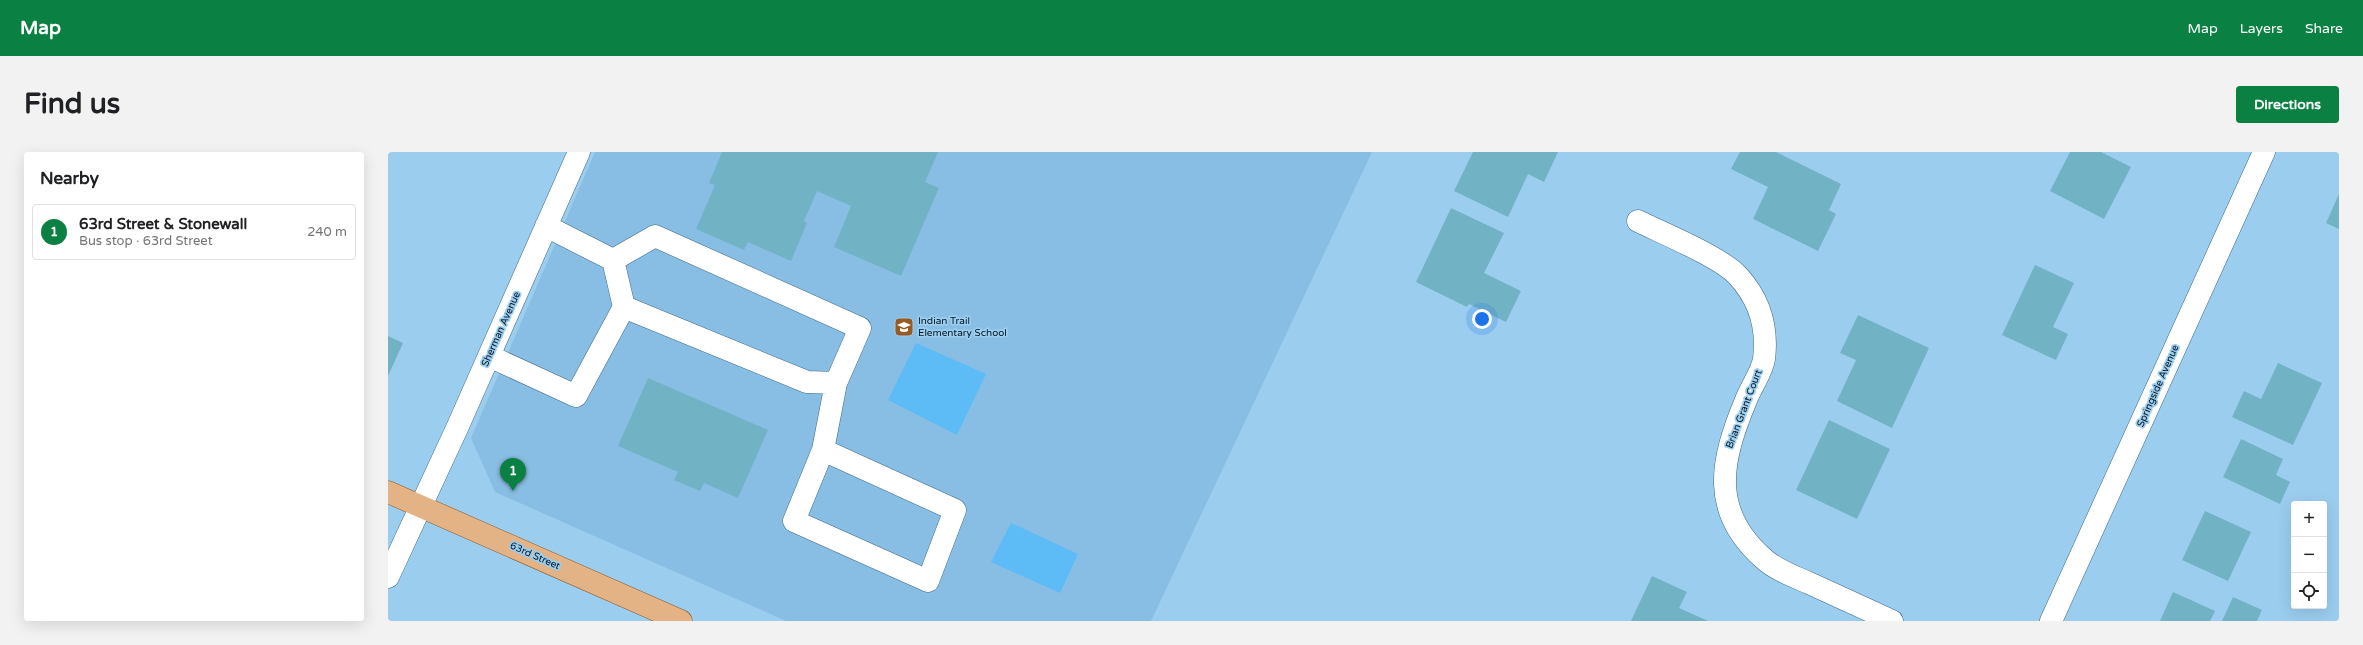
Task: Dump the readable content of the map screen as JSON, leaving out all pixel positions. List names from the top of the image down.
{
  "streets": {
    "main road": ["63rd Street"],
    "street": ["Sherman Avenue", "Springside Avenue", "Brian Grant Court"]
  },
  "crossings": [
    ["Sherman Avenue", "63rd Street"]
  ],
  "places": {
    "school or university": ["Indian Trail Elementary School"]
  },
  "page": {
    "header": "Map",
    "nav": ["Map", "Layers", "Share"],
    "buttons": "Directions",
    "title": "Find us",
    "heading": "Nearby",
    "list": [
      {
        "mark": "1",
        "name": "63rd Street & Stonewall",
        "note": "Bus stop · 63rd Street",
        "value": "240 m"
      }
    ],
    "pins": "1",
    "map_buttons": ["+", "−"]
  }
}
